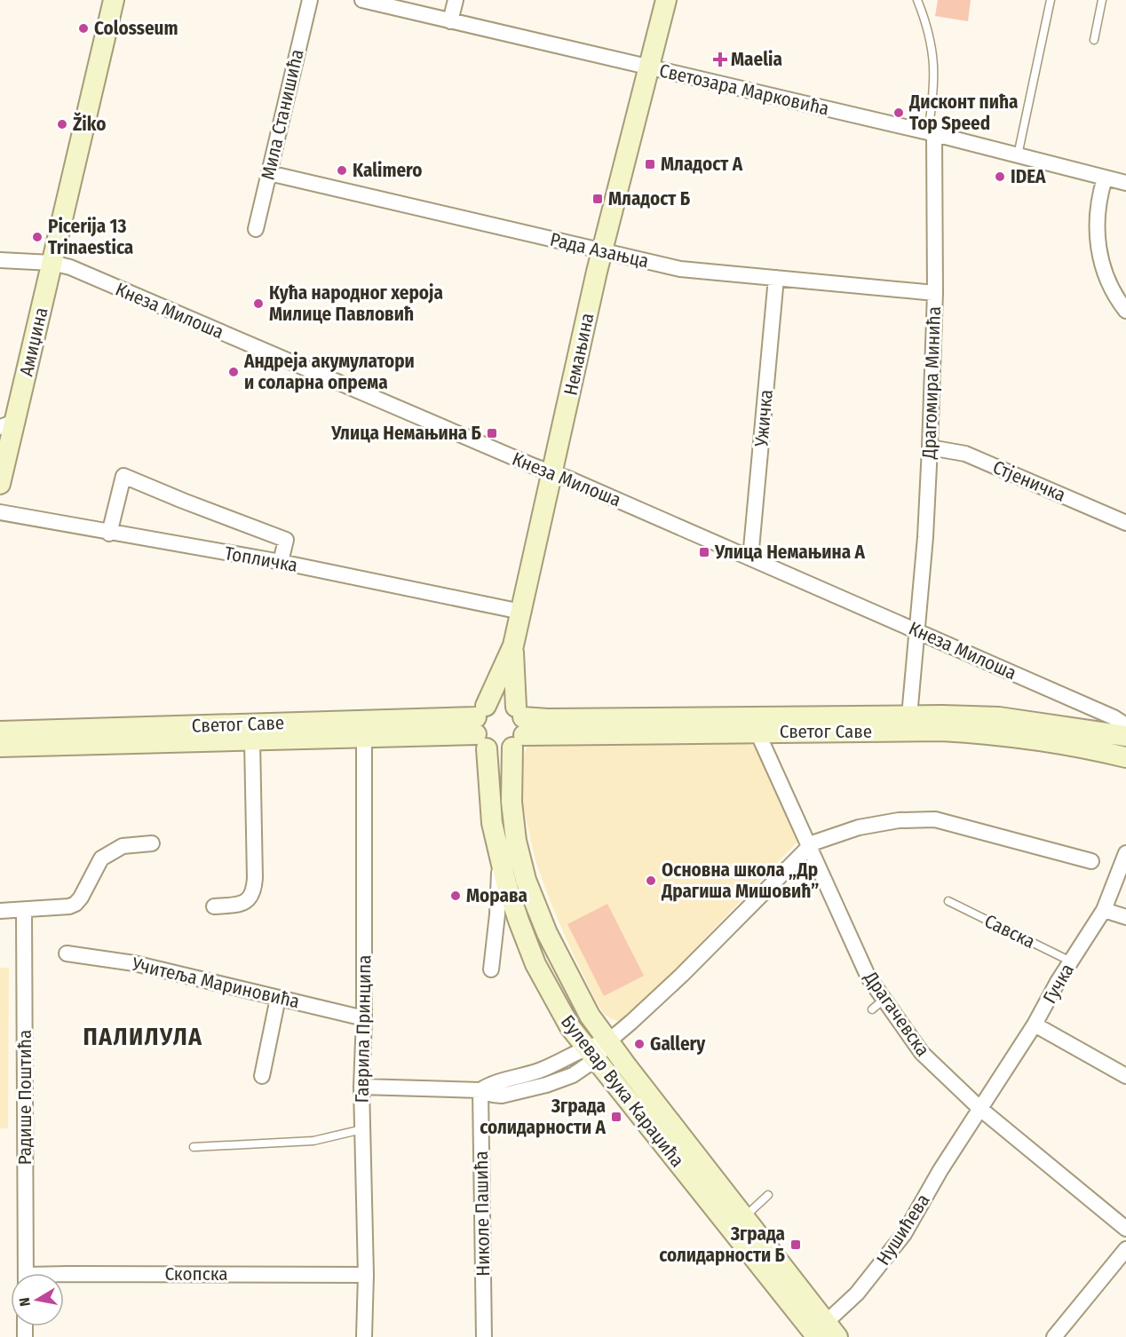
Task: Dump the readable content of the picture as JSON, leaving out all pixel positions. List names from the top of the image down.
{
  "streets": {
    "street": [
      "Светозара Марковића",
      "Мила Станишића",
      "Рада Азањца",
      "Кнеза Милоша",
      "Амиџина",
      "Немањина",
      "Драгомира Минића",
      "Ужичка",
      "Стјеничка",
      "Топличка",
      "Светог Саве",
      "Учитеља Мариновића",
      "Гучка",
      "Драгачевска",
      "Гаврила Принципа",
      "Булевар Вука Караџића",
      "Радише Поштића",
      "Николе Пашића",
      "Нушићева",
      "Скопска"
    ],
    "lane": ["Савска"]
  },
  "crossings": [
    ["Светозара Марковића", "Немањина"],
    ["Светозара Марковића", "Драгомира Минића"],
    ["Мила Станишића", "Рада Азањца"],
    ["Рада Азањца", "Немањина"],
    ["Рада Азањца", "Драгомира Минића"],
    ["Рада Азањца", "Ужичка"],
    ["Кнеза Милоша", "Амиџина"],
    ["Кнеза Милоша", "Немањина"],
    ["Кнеза Милоша", "Драгомира Минића"],
    ["Кнеза Милоша", "Ужичка"],
    ["Немањина", "Топличка"],
    ["Немањина", "Светог Саве"],
    ["Немањина", "Булевар Вука Караџића"],
    ["Драгомира Минића", "Стјеничка"],
    ["Драгомира Минића", "Светог Саве"],
    ["Светог Саве", "Драгачевска"],
    ["Светог Саве", "Гаврила Принципа"],
    ["Светог Саве", "Булевар Вука Караџића"],
    ["Савска", "Гучка"],
    ["Учитеља Мариновића", "Гаврила Принципа"],
    ["Гучка", "Драгачевска"],
    ["Гучка", "Нушићева"],
    ["Драгачевска", "Нушићева"],
    ["Гаврила Принципа", "Скопска"],
    ["Булевар Вука Караџића", "Нушићева"]
  ],
  "districts": ["ПАЛИЛУЛА"],
  "places": {
    "other": [
      "Colosseum",
      "Дисконт пића Top Speed",
      "Žiko",
      "Kalimero",
      "IDEA",
      "Picerija 13 Trinaestica",
      "Кућа народног хероја Милице Павловић",
      "Андреја акумулатори и соларна опрема",
      "Основна школа „Др Драгиша Мишовић”",
      "Морава",
      "Gallery"
    ],
    "health": ["Maelia"],
    "transit": [
      "Младост А",
      "Младост Б",
      "Улица Немањина Б",
      "Улица Немањина А",
      "Зграда солидарности А",
      "Зграда солидарности Б"
    ]
  },
  "north": "left"
}
